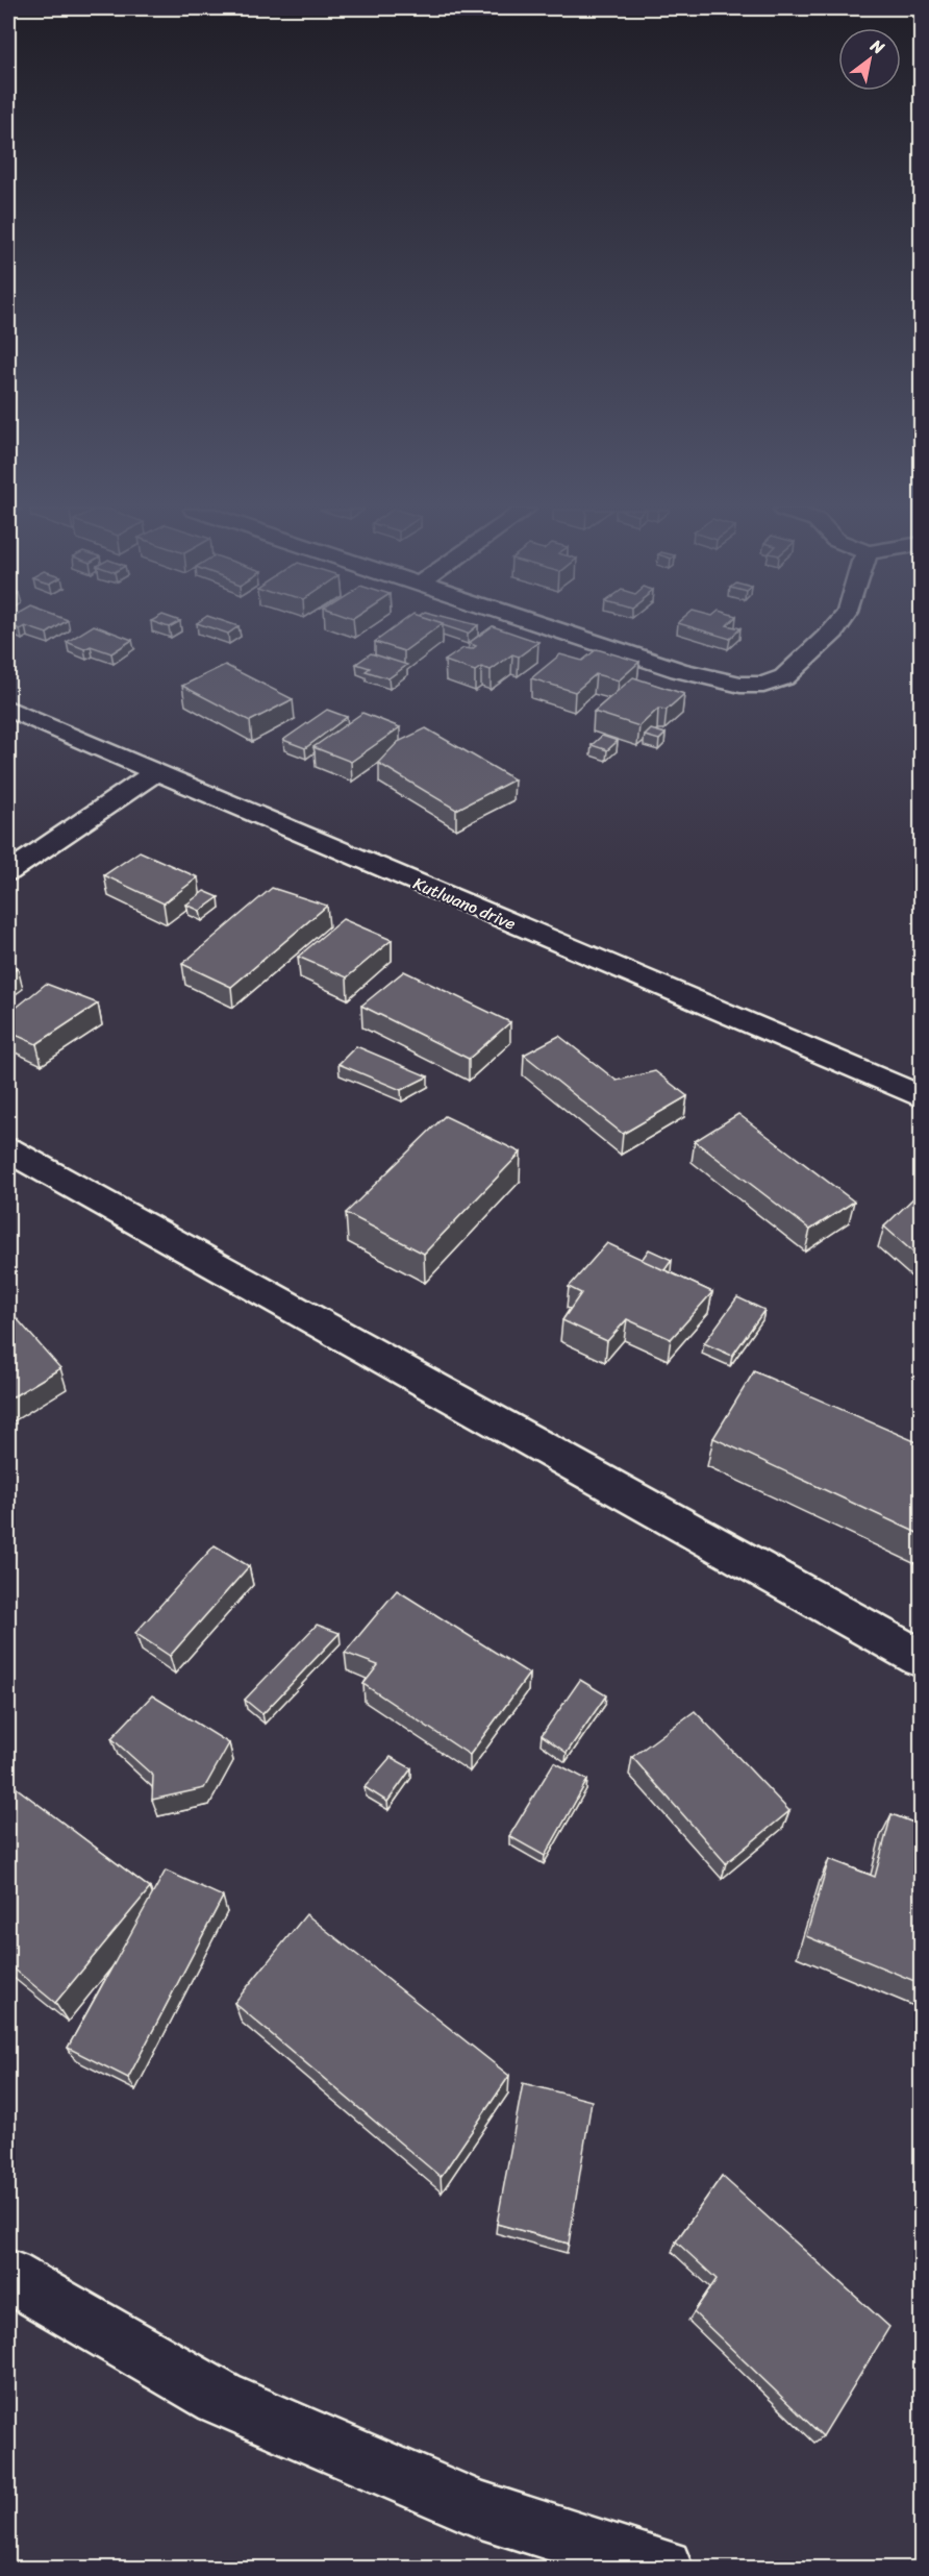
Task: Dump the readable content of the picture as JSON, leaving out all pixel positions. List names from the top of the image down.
{
  "streets": {
    "street": ["Kutlwano drive"]
  },
  "north": "top right"
}
